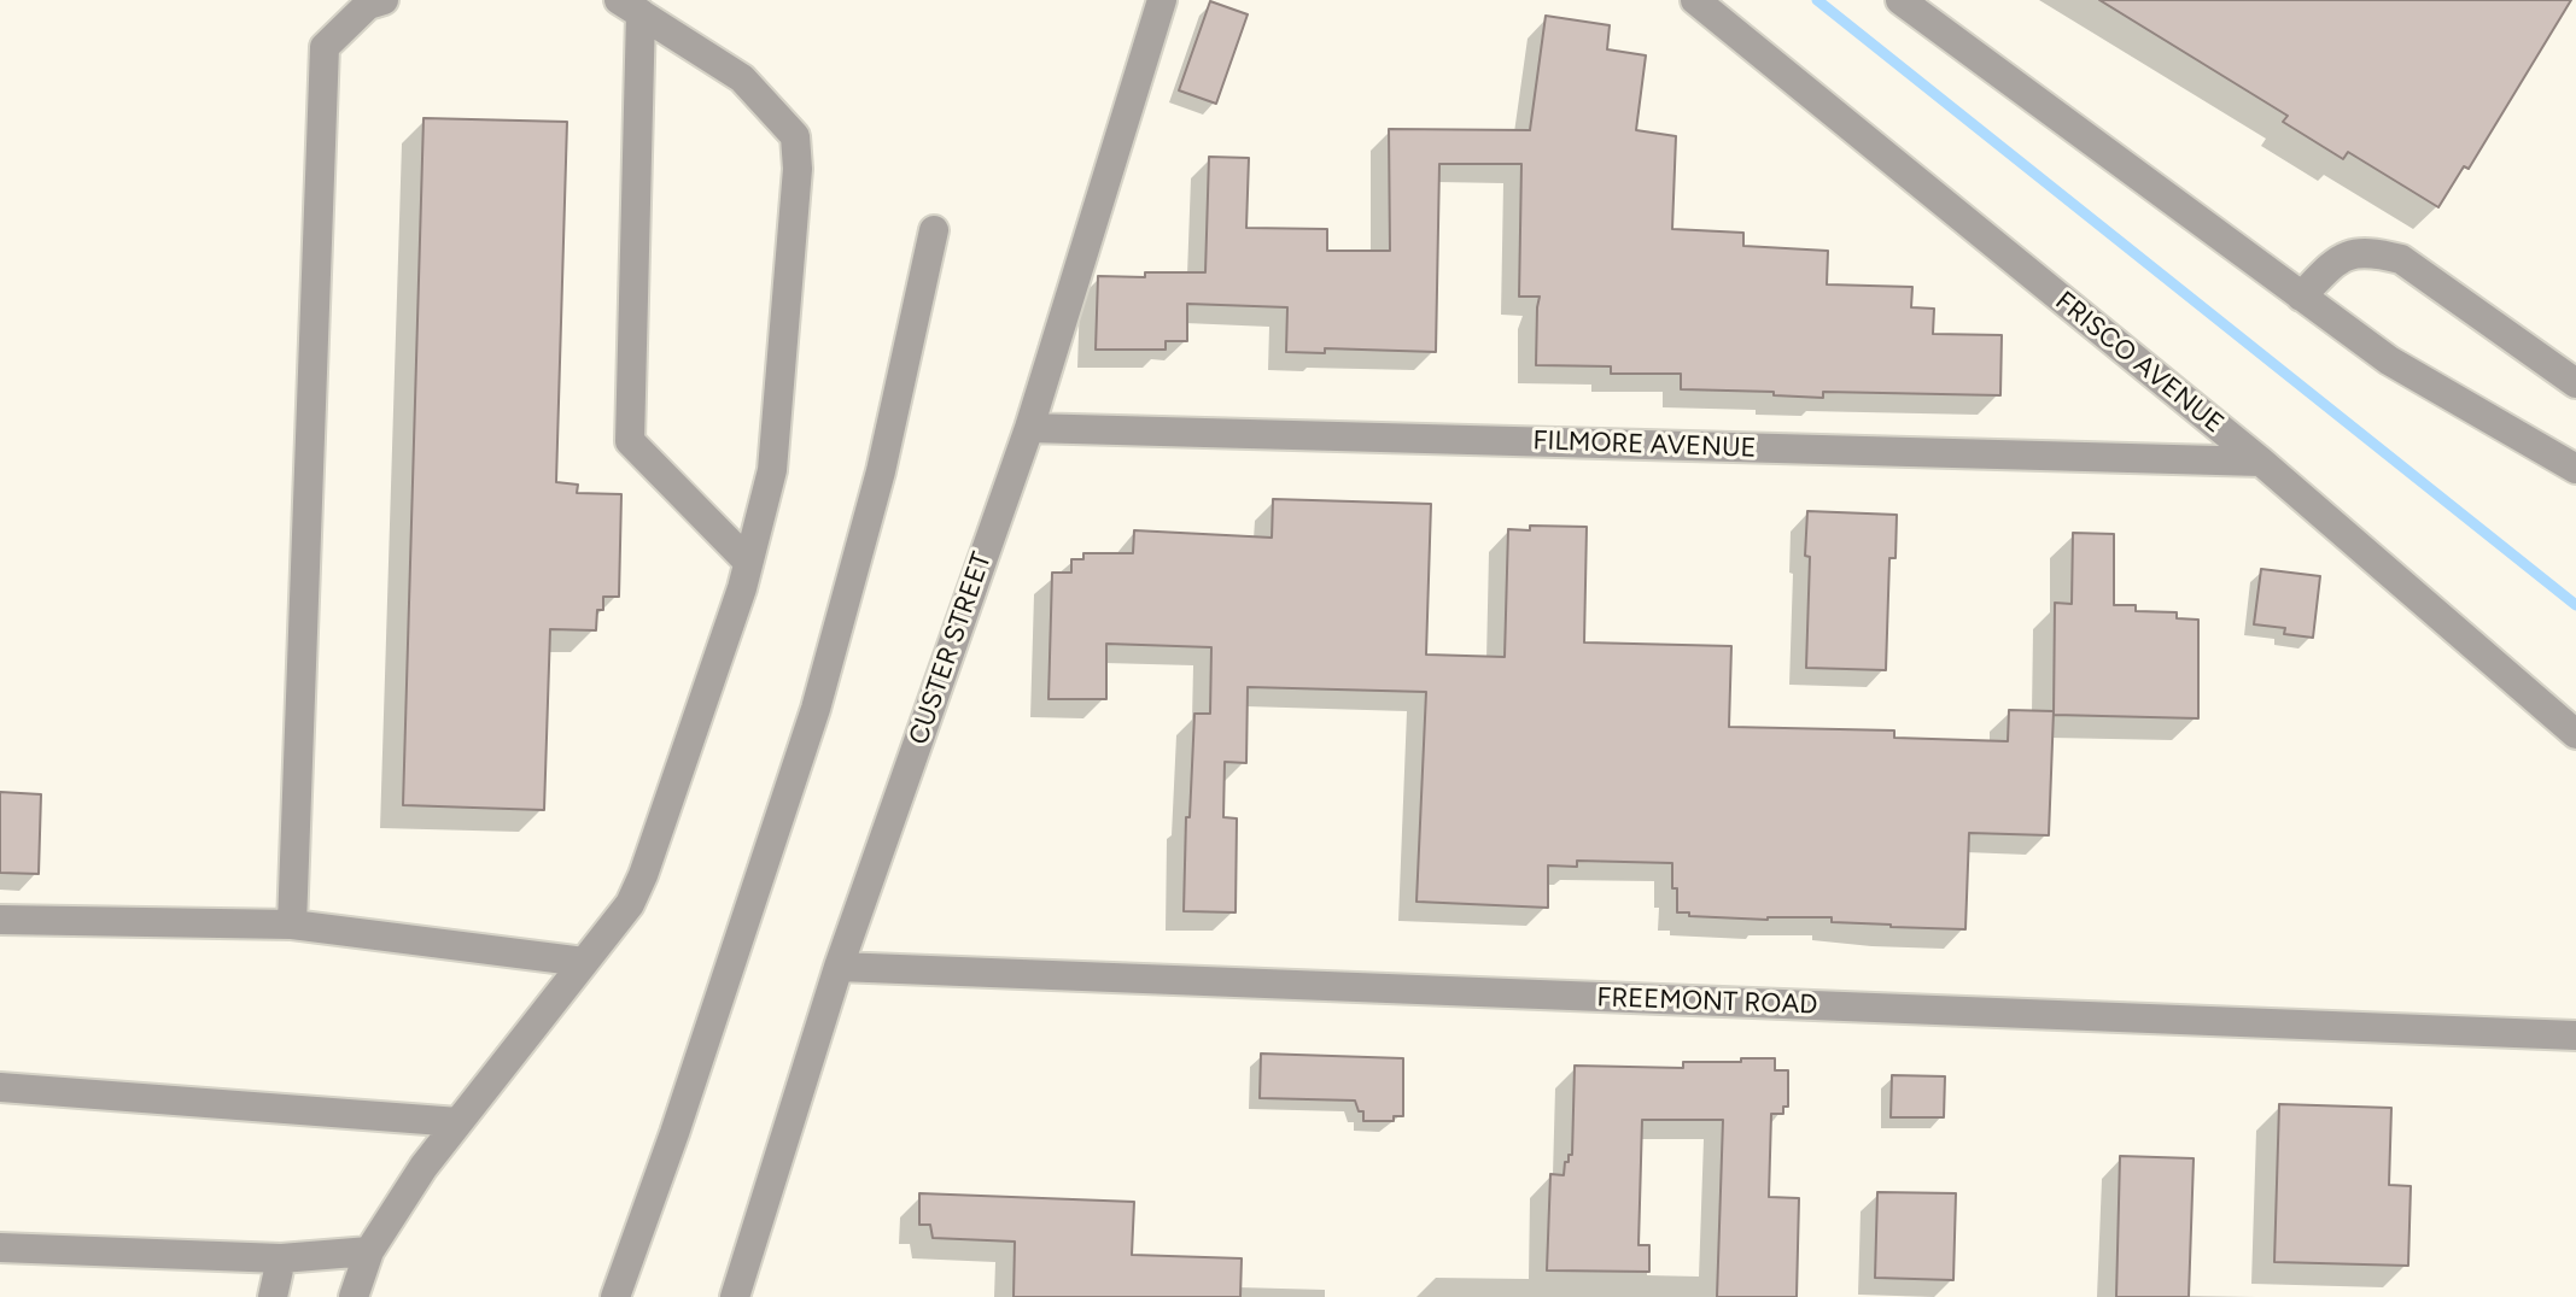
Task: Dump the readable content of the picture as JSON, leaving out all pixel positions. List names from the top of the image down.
{
  "streets": {
    "street": [
      "FRISCO AVENUE",
      "FILMORE AVENUE",
      "CUSTER STREET",
      "FREEMONT ROAD"
    ]
  },
  "crossings": [
    ["FRISCO AVENUE", "FILMORE AVENUE"],
    ["FILMORE AVENUE", "CUSTER STREET"],
    ["CUSTER STREET", "FREEMONT ROAD"]
  ]
}
